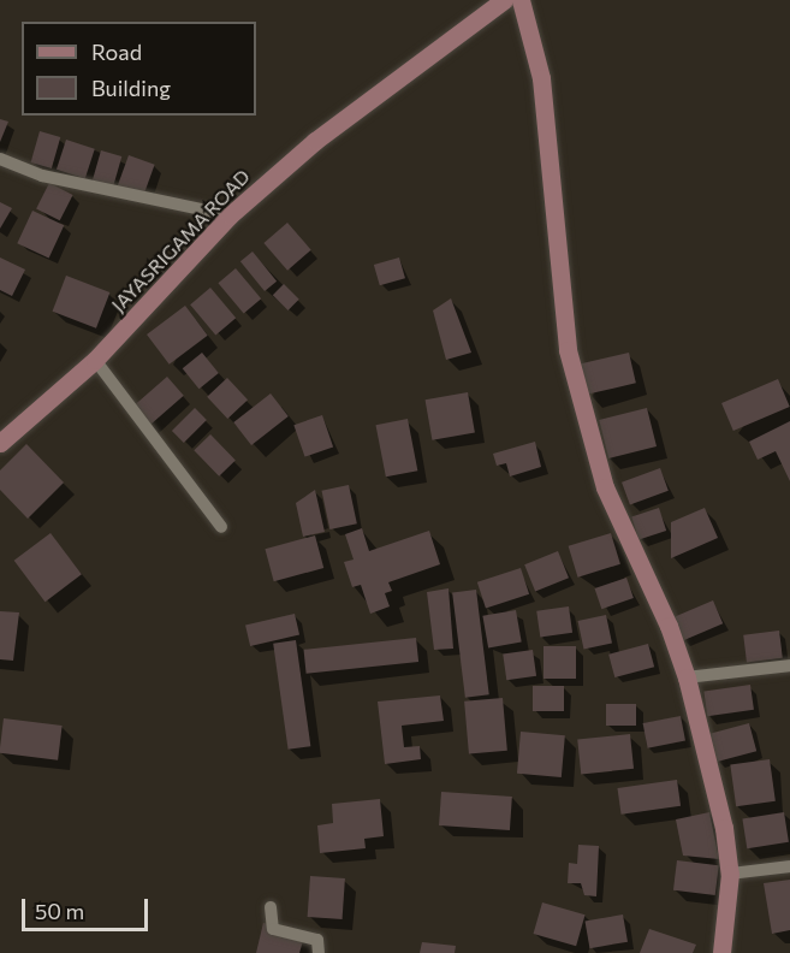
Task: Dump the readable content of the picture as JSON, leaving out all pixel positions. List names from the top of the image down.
{
  "streets": {
    "street": ["JAYASRIGAMA ROAD"]
  },
  "legend": ["Road", "Building"],
  "scale_bar": "50 m"
}
